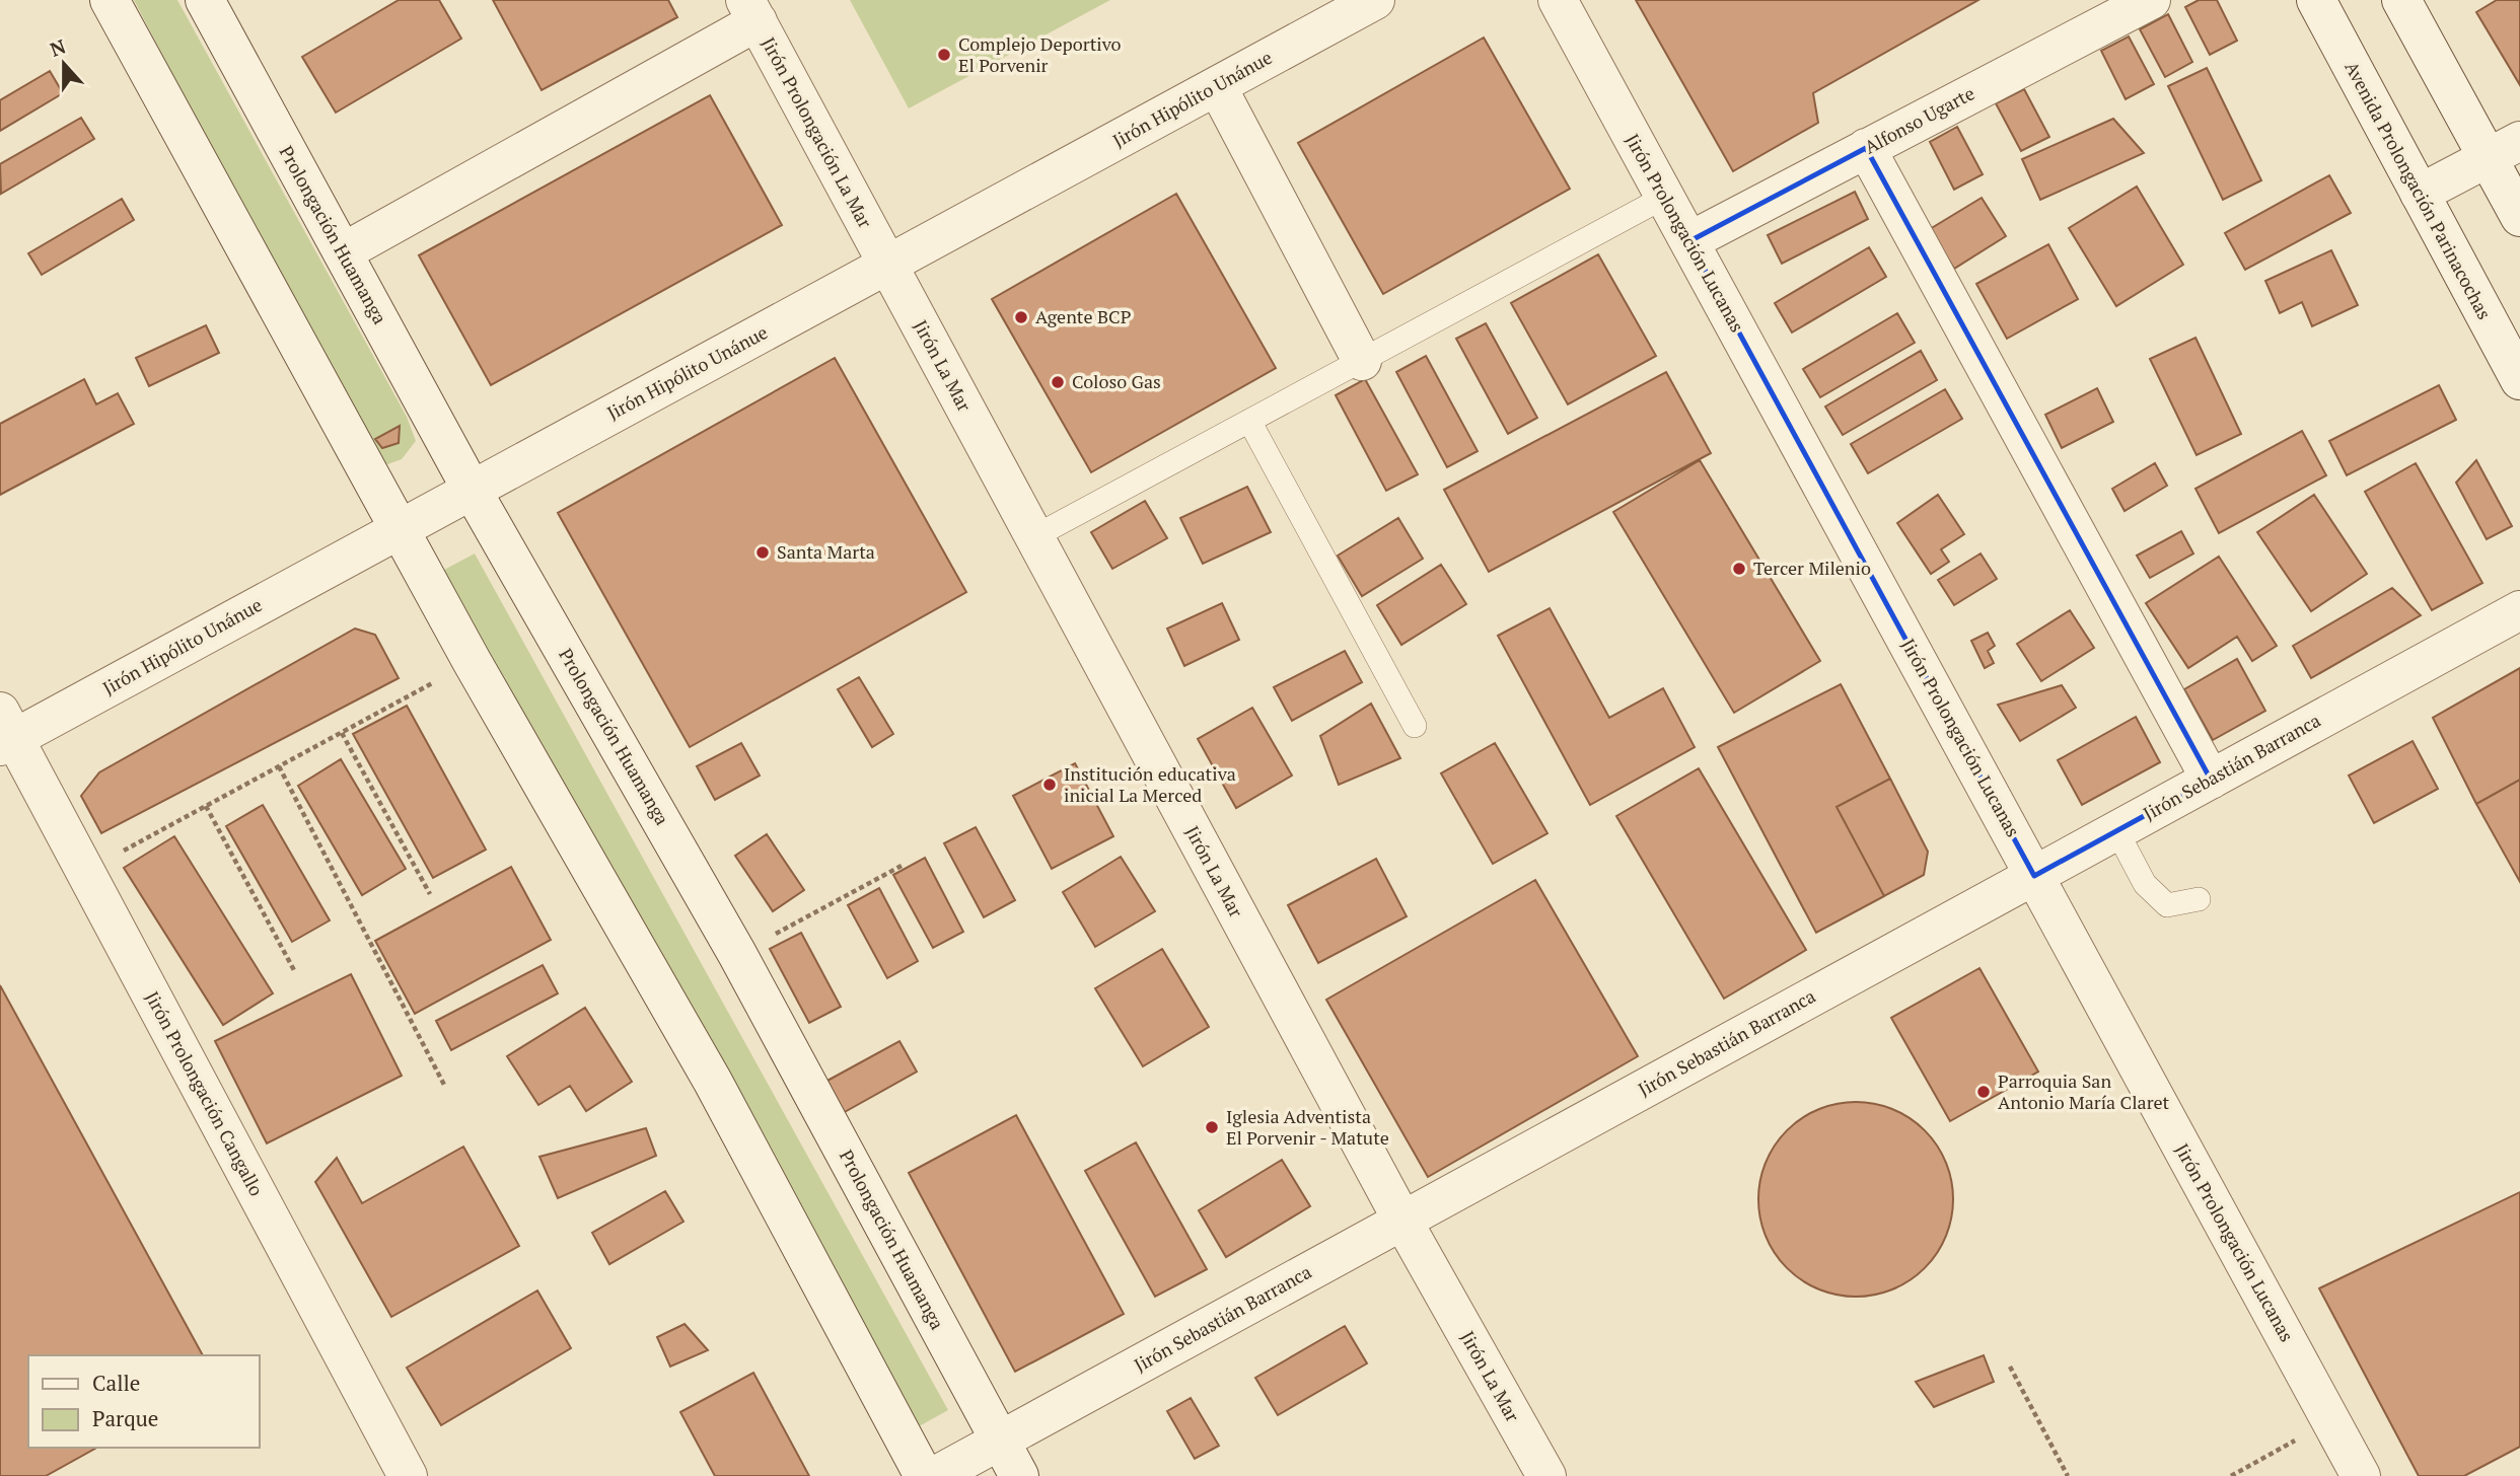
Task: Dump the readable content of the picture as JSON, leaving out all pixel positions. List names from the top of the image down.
{
  "streets": {
    "street": [
      "Jirón Hipólito Unánue",
      "Alfonso Ugarte",
      "Jirón Prolongación La Mar",
      "Avenida Prolongación Parinacochas",
      "Jirón Prolongación Lucanas",
      "Prolongación Huamanga",
      "Jirón La Mar",
      "Jirón Sebastián Barranca",
      "Jirón Prolongación Cangallo"
    ]
  },
  "crossings": [
    ["Jirón Hipólito Unánue", "Jirón Prolongación La Mar"],
    ["Jirón Hipólito Unánue", "Prolongación Huamanga"],
    ["Jirón Hipólito Unánue", "Jirón La Mar"],
    ["Jirón Hipólito Unánue", "Jirón Prolongación Cangallo"],
    ["Alfonso Ugarte", "Jirón Prolongación Lucanas"],
    ["Jirón Prolongación La Mar", "Jirón La Mar"],
    ["Jirón Prolongación Lucanas", "Jirón Sebastián Barranca"],
    ["Prolongación Huamanga", "Jirón Sebastián Barranca"],
    ["Jirón La Mar", "Jirón Sebastián Barranca"]
  ],
  "places": [
    "Complejo Deportivo El Porvenir",
    "Agente BCP",
    "Coloso Gas",
    "Santa Marta",
    "Tercer Milenio",
    "Institución educativa inicial La Merced",
    "Parroquia San Antonio María Claret",
    "Iglesia Adventista El Porvenir - Matute"
  ],
  "legend": ["Calle", "Parque"],
  "north": "top"
}
